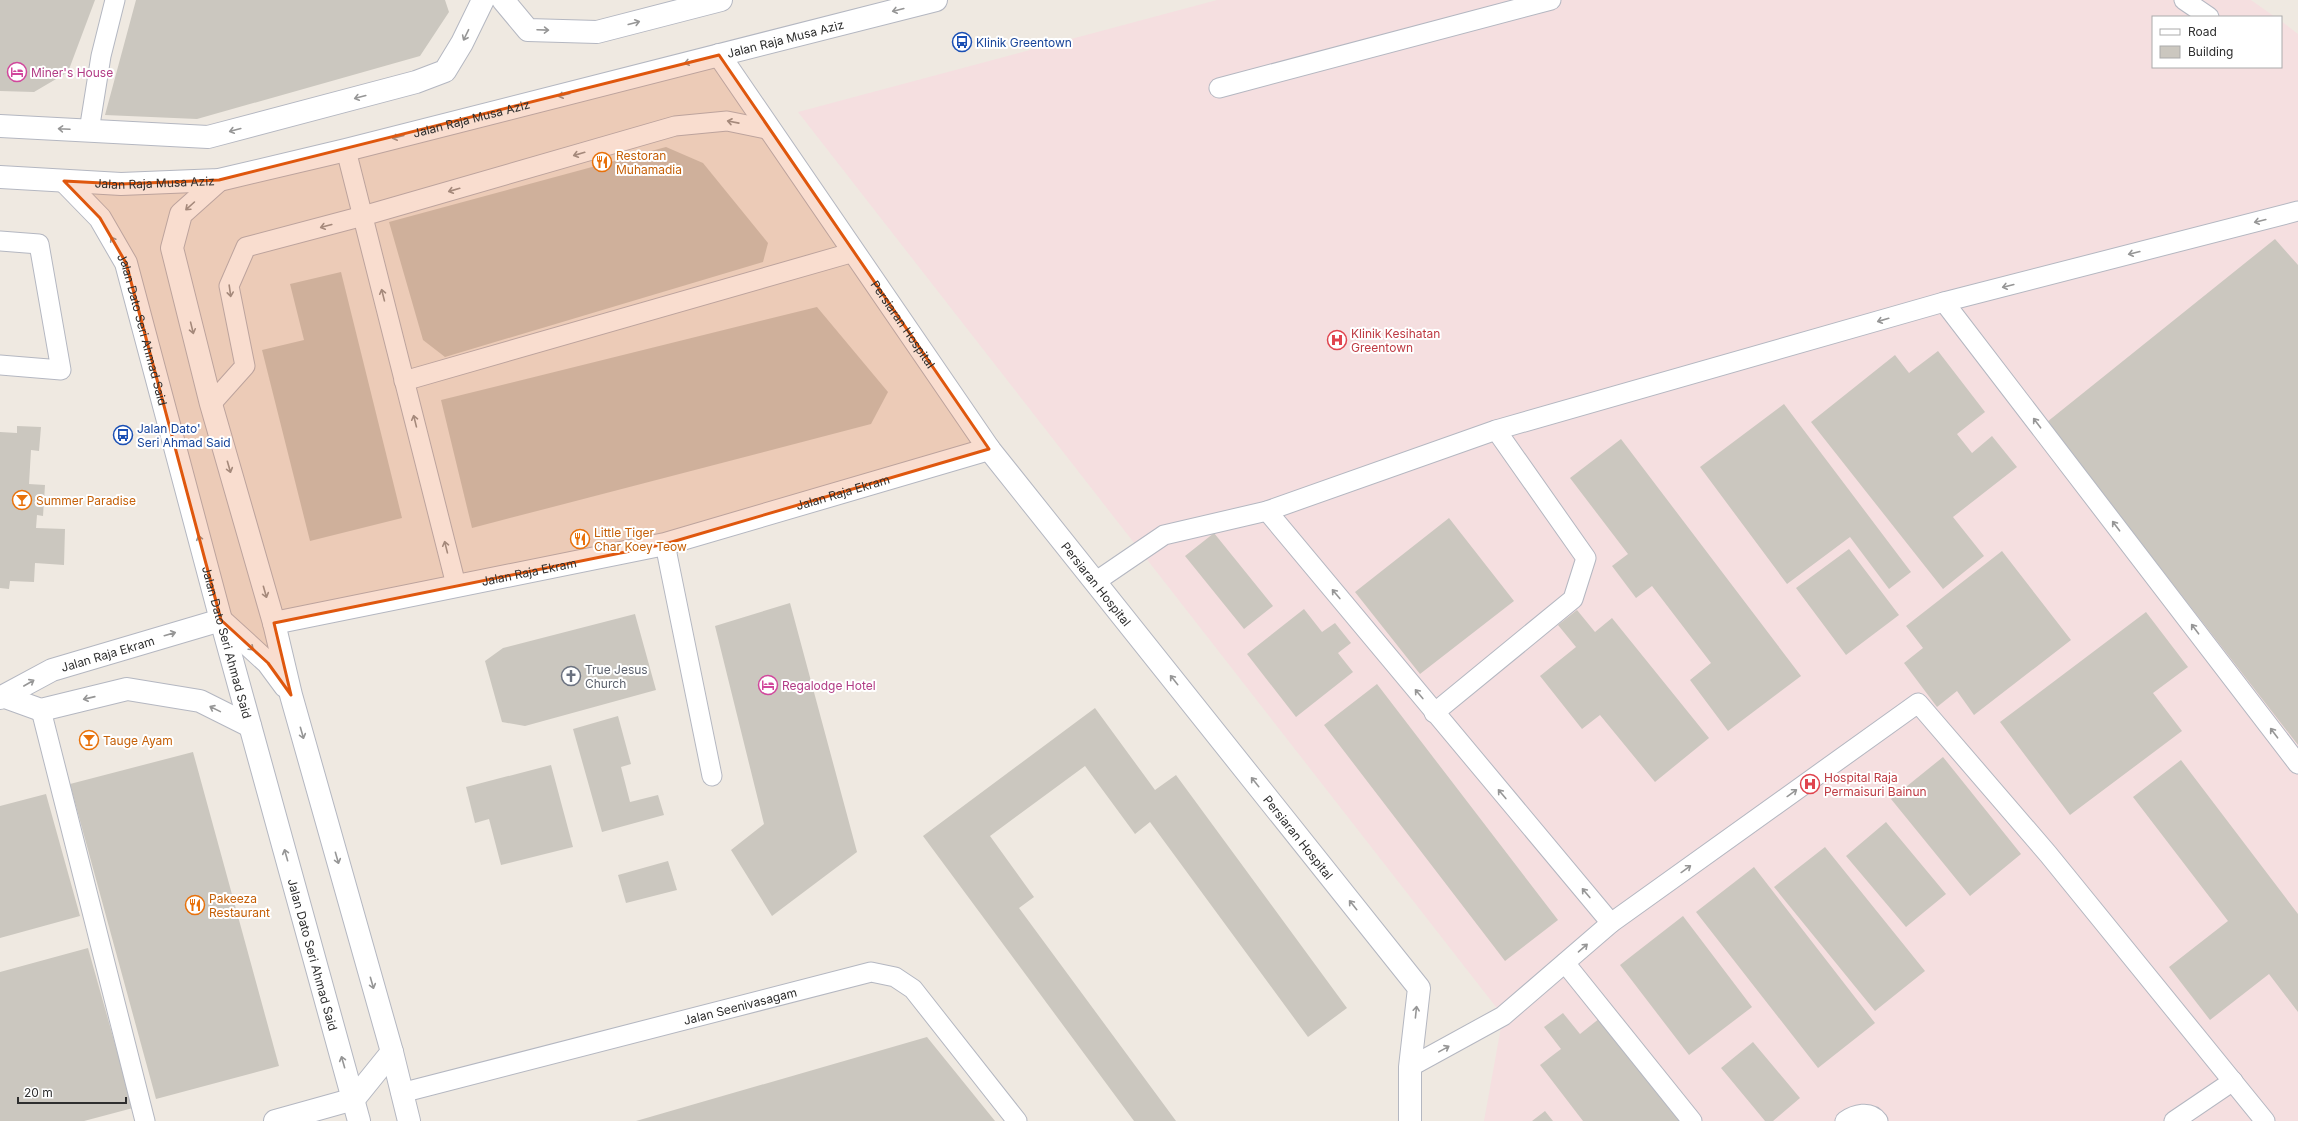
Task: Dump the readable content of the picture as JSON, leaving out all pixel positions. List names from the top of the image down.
{
  "streets": {
    "main road": [
      "Jalan Raja Musa Aziz",
      "Persiaran Hospital",
      "Jalan Dato Seri Ahmad Said",
      "Jalan Raja Ekram"
    ],
    "lane": ["Jalan Seenivasagam"]
  },
  "crossings": [
    ["Jalan Raja Musa Aziz", "Persiaran Hospital"],
    ["Jalan Raja Musa Aziz", "Jalan Dato Seri Ahmad Said"],
    ["Persiaran Hospital", "Jalan Raja Ekram"],
    ["Jalan Dato Seri Ahmad Said", "Jalan Raja Ekram"]
  ],
  "one_way": ["Persiaran Hospital"],
  "places": {
    "bus stop": ["Klinik Greentown", "Jalan Dato' Seri Ahmad Said"],
    "hotel": ["Miner's House", "Regalodge Hotel"],
    "restaurant": ["Restoran Muhamadia", "Little Tiger Char Koey Teow", "Pakeeza Restaurant"],
    "hospital": ["Klinik Kesihatan Greentown", "Hospital Raja Permaisuri Bainun"],
    "bar": ["Summer Paradise", "Tauge Ayam"],
    "church": ["True Jesus Church"]
  },
  "legend": ["Road", "Building"],
  "scale_bar": "20 m"
}
